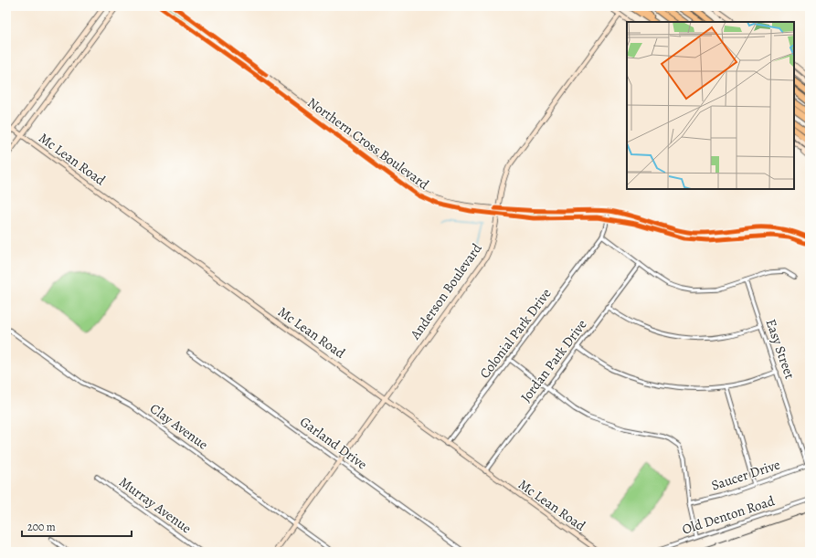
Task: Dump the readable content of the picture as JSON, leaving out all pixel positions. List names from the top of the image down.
{
  "streets": {
    "street": [
      "Northern Cross Boulevard",
      "Mc Lean Road",
      "Anderson Boulevard",
      "Colonial Park Drive",
      "Easy Street",
      "Jordan Park Drive",
      "Clay Avenue",
      "Garland Drive",
      "Saucer Drive",
      "Murray Avenue",
      "Old Denton Road"
    ]
  },
  "crossings": [
    ["Northern Cross Boulevard", "Anderson Boulevard"],
    ["Mc Lean Road", "Anderson Boulevard"],
    ["Mc Lean Road", "Colonial Park Drive"],
    ["Mc Lean Road", "Jordan Park Drive"],
    ["Anderson Boulevard", "Clay Avenue"],
    ["Anderson Boulevard", "Garland Drive"],
    ["Easy Street", "Saucer Drive"]
  ],
  "scale_bar": "200 m"
}
